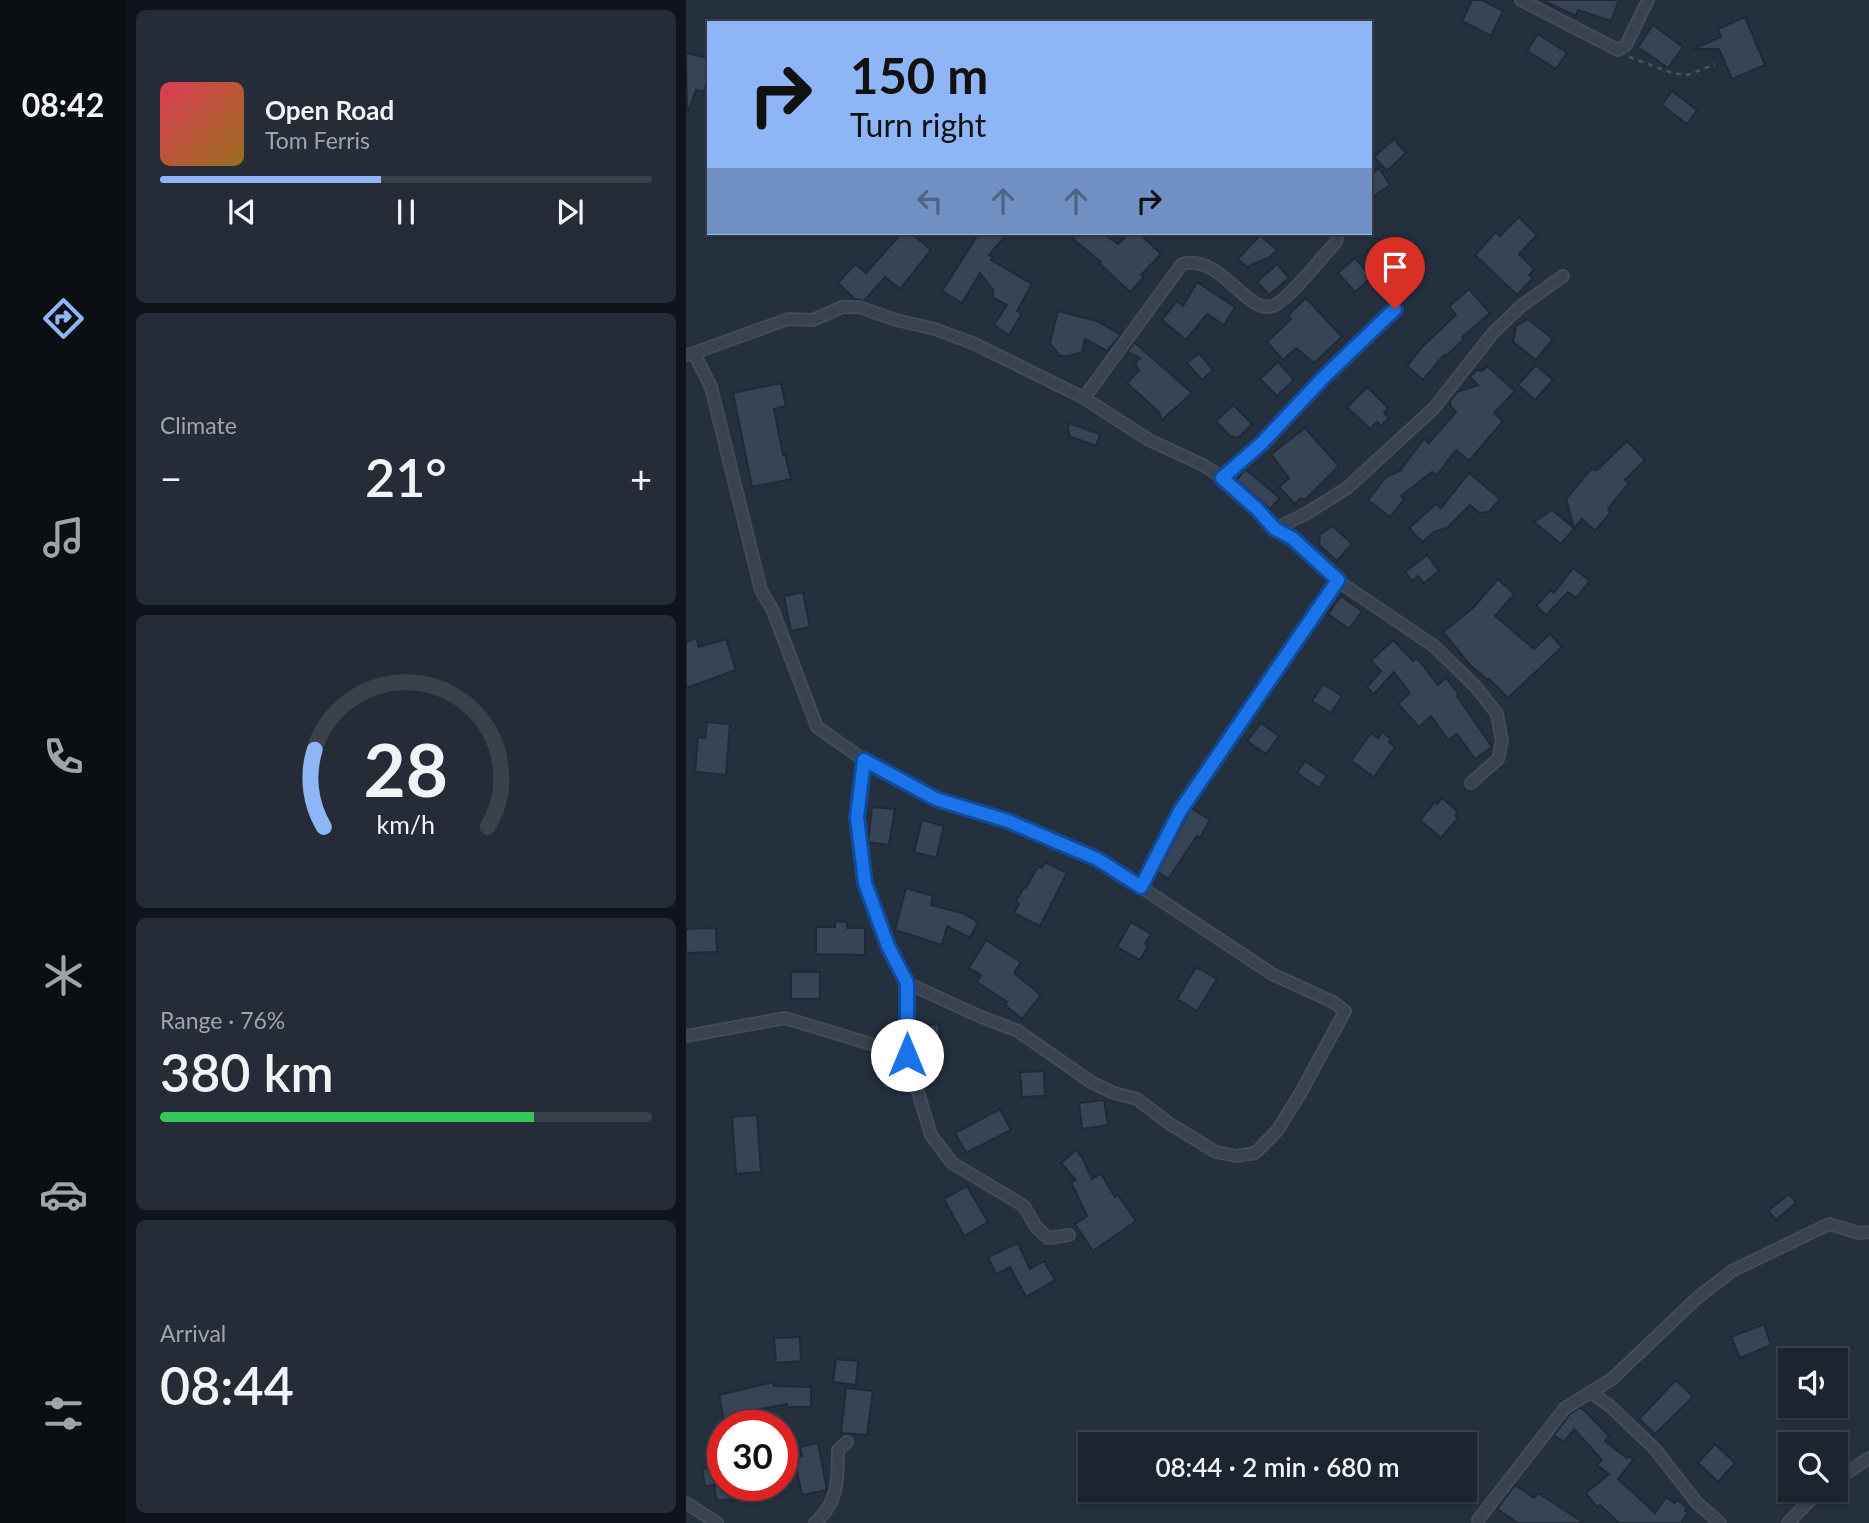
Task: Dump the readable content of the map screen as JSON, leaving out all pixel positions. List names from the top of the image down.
{
  "page": {
    "tabs": "08:42",
    "turn": ["150 m", "Turn right"],
    "song": ["Open Road", "Tom Ferris"],
    "tile": [
      "Climate",
      ["Range · 76%", "380 km"],
      ["Arrival", "08:44"]
    ],
    "heat": ["−", "21°", "+"],
    "limit": "30",
    "trip": "08:44 · 2 min · 680 m",
    "gauge": ["28", "km/h"]
  }
}
